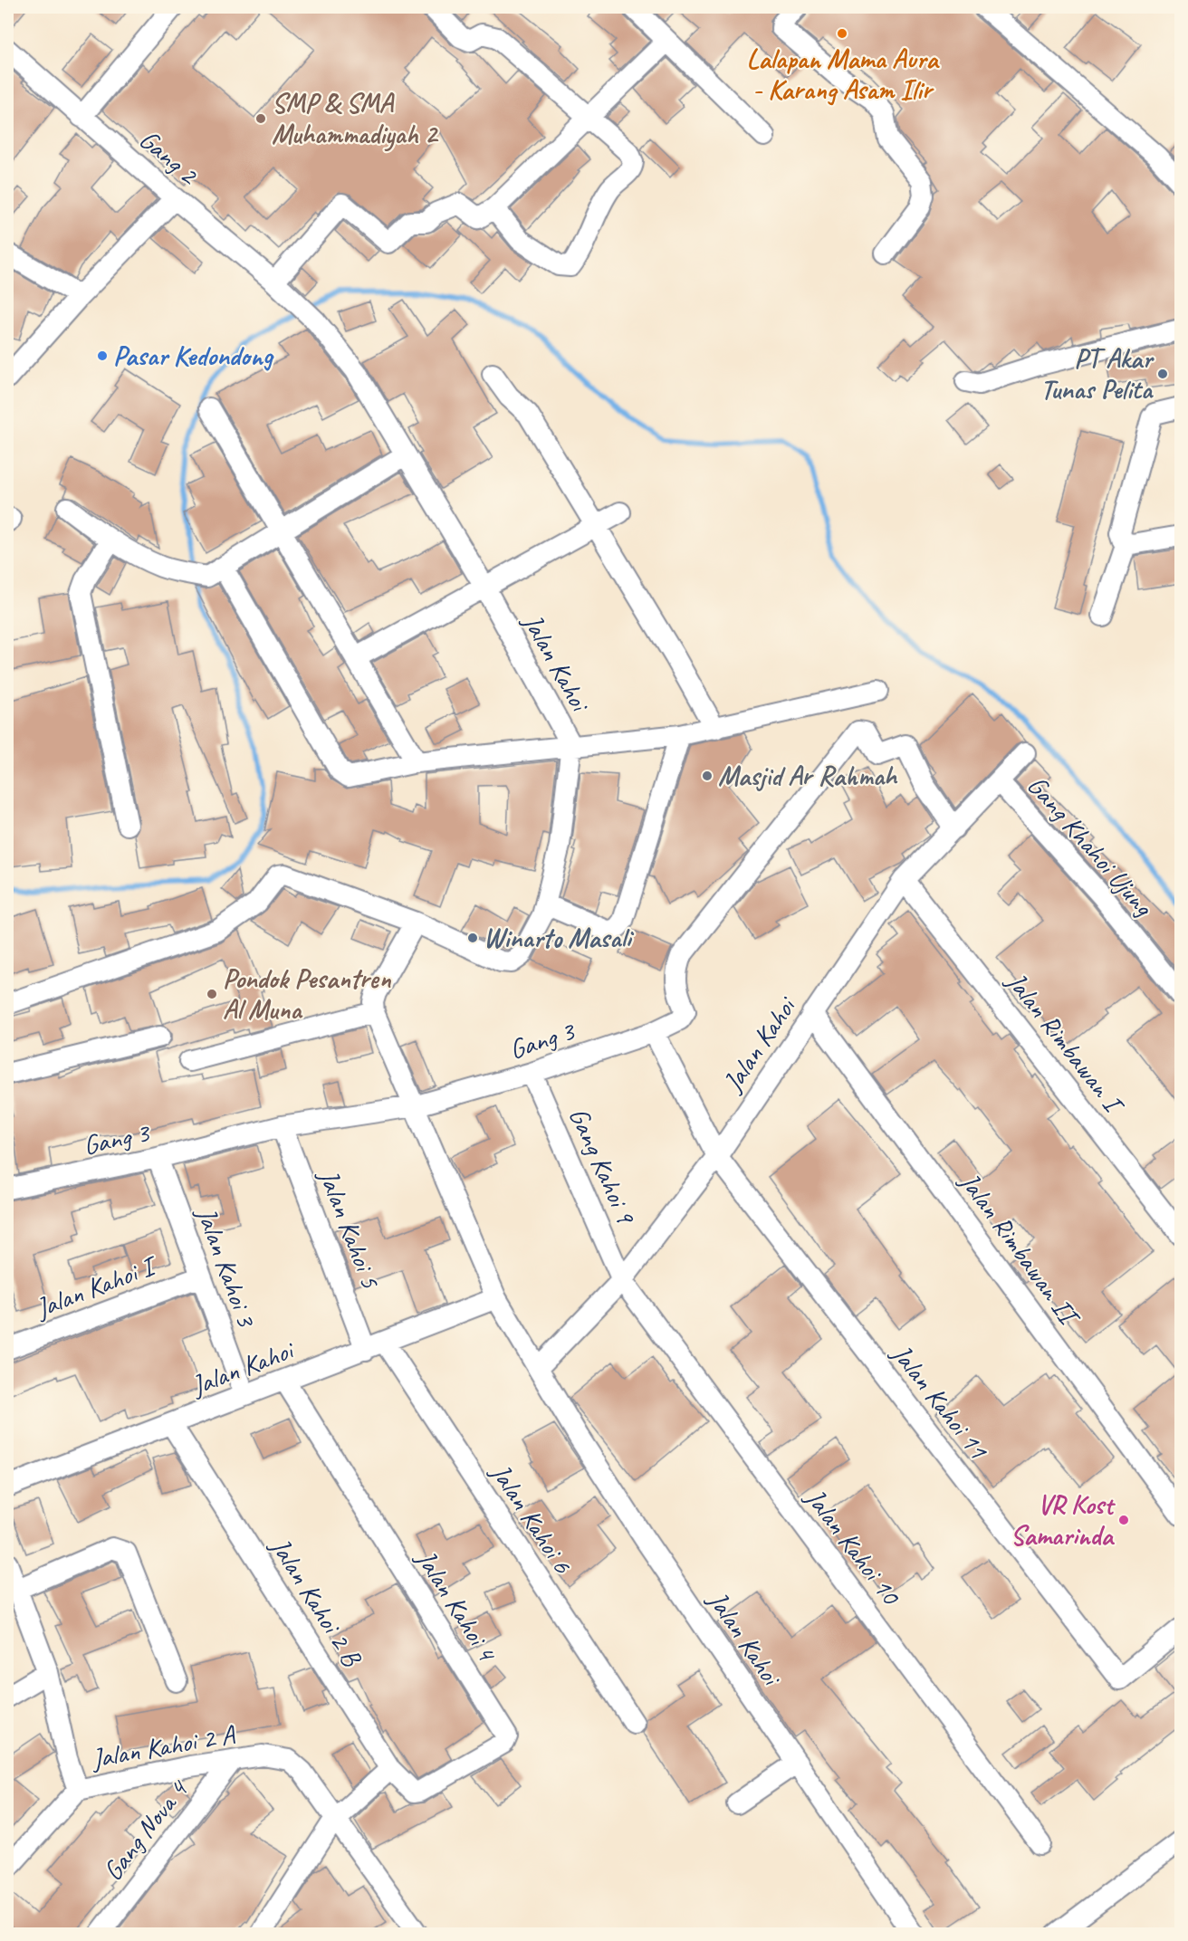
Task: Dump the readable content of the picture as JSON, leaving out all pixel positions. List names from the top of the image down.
{
  "streets": {
    "street": [
      "Gang 2",
      "Jalan Kahoi",
      "Gang Khahoi Ujung",
      "Gang 3",
      "Jalan Rimbawan I",
      "Gang Kahoi 9",
      "Jalan Kahoi 5",
      "Jalan Rimbawan II",
      "Jalan Kahoi 3",
      "Jalan Kahoi I",
      "Jalan Kahoi 11",
      "Jalan Kahoi 6",
      "Jalan Kahoi 10",
      "Jalan Kahoi 2 B",
      "Jalan Kahoi 4",
      "Jalan Kahoi 2 A",
      "Gang Nova 4"
    ]
  },
  "crossings": [
    ["Gang 2", "Jalan Kahoi"],
    ["Jalan Kahoi", "Gang Khahoi Ujung"],
    ["Jalan Kahoi", "Gang 3"],
    ["Jalan Kahoi", "Jalan Rimbawan I"],
    ["Jalan Kahoi", "Gang Kahoi 9"],
    ["Jalan Kahoi", "Jalan Kahoi 5"],
    ["Jalan Kahoi", "Jalan Rimbawan II"],
    ["Jalan Kahoi", "Jalan Kahoi 3"],
    ["Jalan Kahoi", "Jalan Kahoi 11"],
    ["Jalan Kahoi", "Jalan Kahoi 6"],
    ["Jalan Kahoi", "Jalan Kahoi 10"],
    ["Jalan Kahoi", "Jalan Kahoi 2 B"],
    ["Jalan Kahoi", "Jalan Kahoi 4"],
    ["Gang 3", "Gang Kahoi 9"],
    ["Gang 3", "Jalan Kahoi 5"],
    ["Gang 3", "Jalan Kahoi 3"],
    ["Gang 3", "Jalan Kahoi 11"],
    ["Gang Kahoi 9", "Jalan Kahoi 10"],
    ["Jalan Kahoi 5", "Jalan Kahoi 6"],
    ["Jalan Kahoi 3", "Jalan Kahoi I"],
    ["Jalan Kahoi 2 B", "Jalan Kahoi 4"],
    ["Jalan Kahoi 2 A", "Gang Nova 4"]
  ],
  "places": [
    "Lalapan Mama Aura - Karang Asam Ilir",
    "SMP & SMA Muhammadiyah 2",
    "Pasar Kedondong",
    "PT Akar Tunas Pelita",
    "Masjid Ar Rahmah",
    "Winarto Masali",
    "Pondok Pesantren Al Muna",
    "VR Kost Samarinda"
  ]
}
